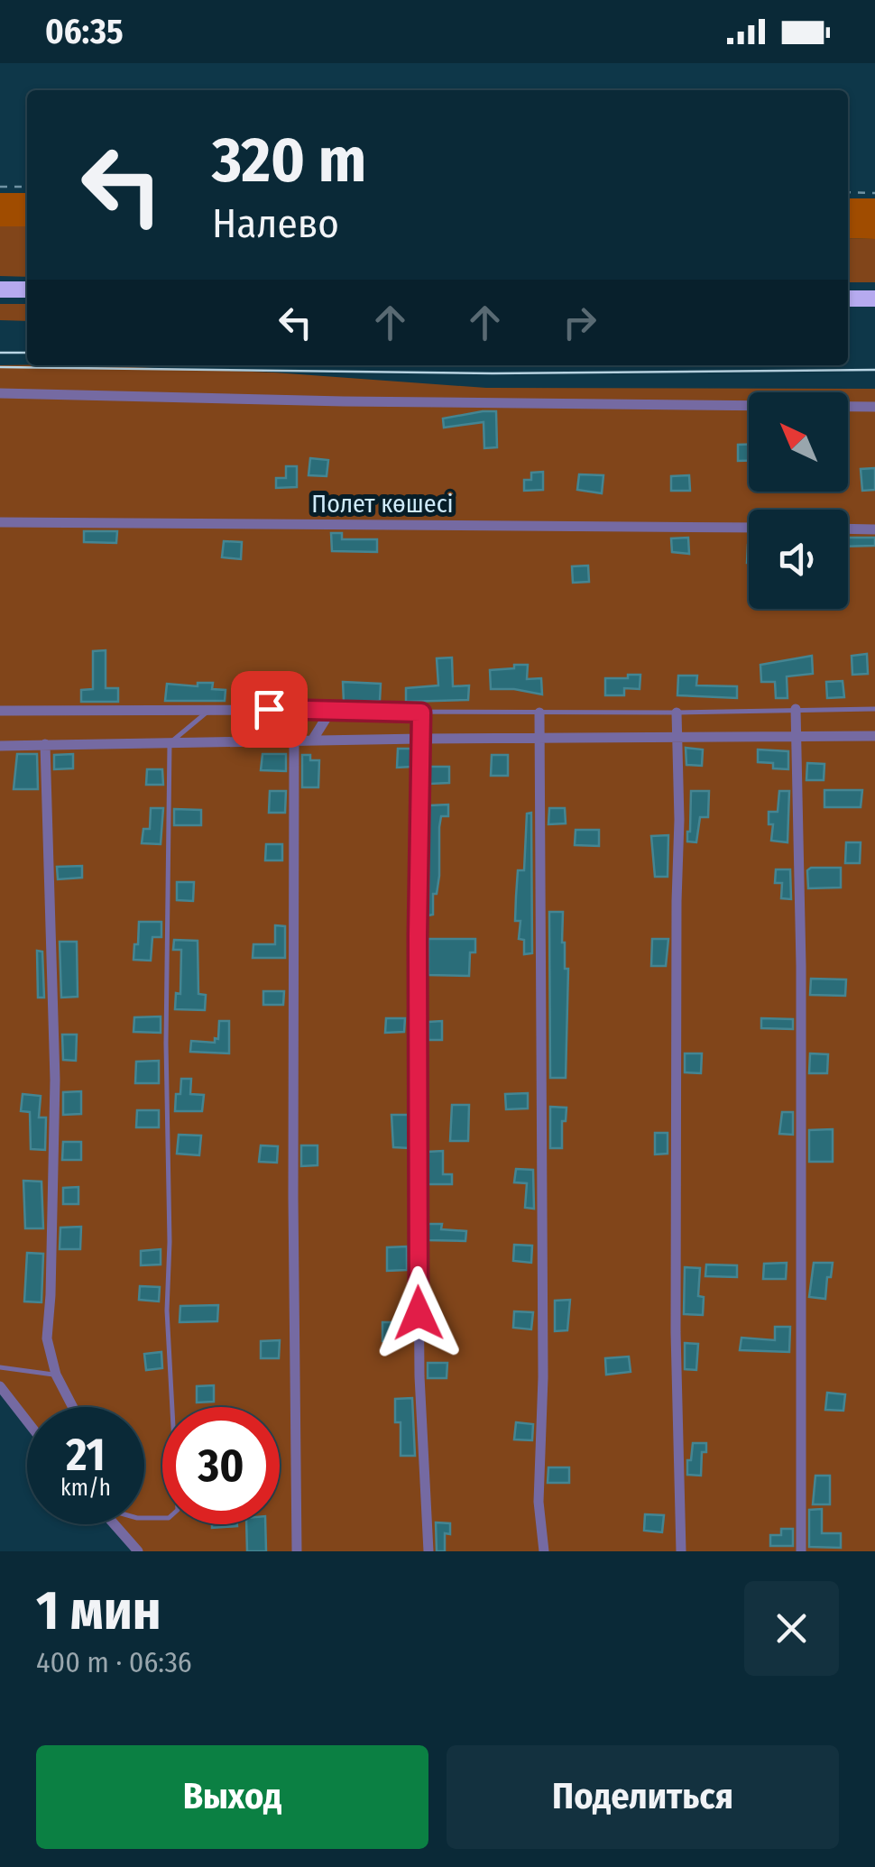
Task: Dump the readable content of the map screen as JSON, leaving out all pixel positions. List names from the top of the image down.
{
  "streets": {
    "street": ["Полет көшесі"]
  },
  "north": "top left",
  "page": {
    "status": "06:35",
    "turn": ["320 m", "Налево"],
    "speed": "21 km/h",
    "limit": "30",
    "heading": ["1 мин", "400 m · 06:36"],
    "buttons": ["Выход", "Поделиться"]
  }
}
